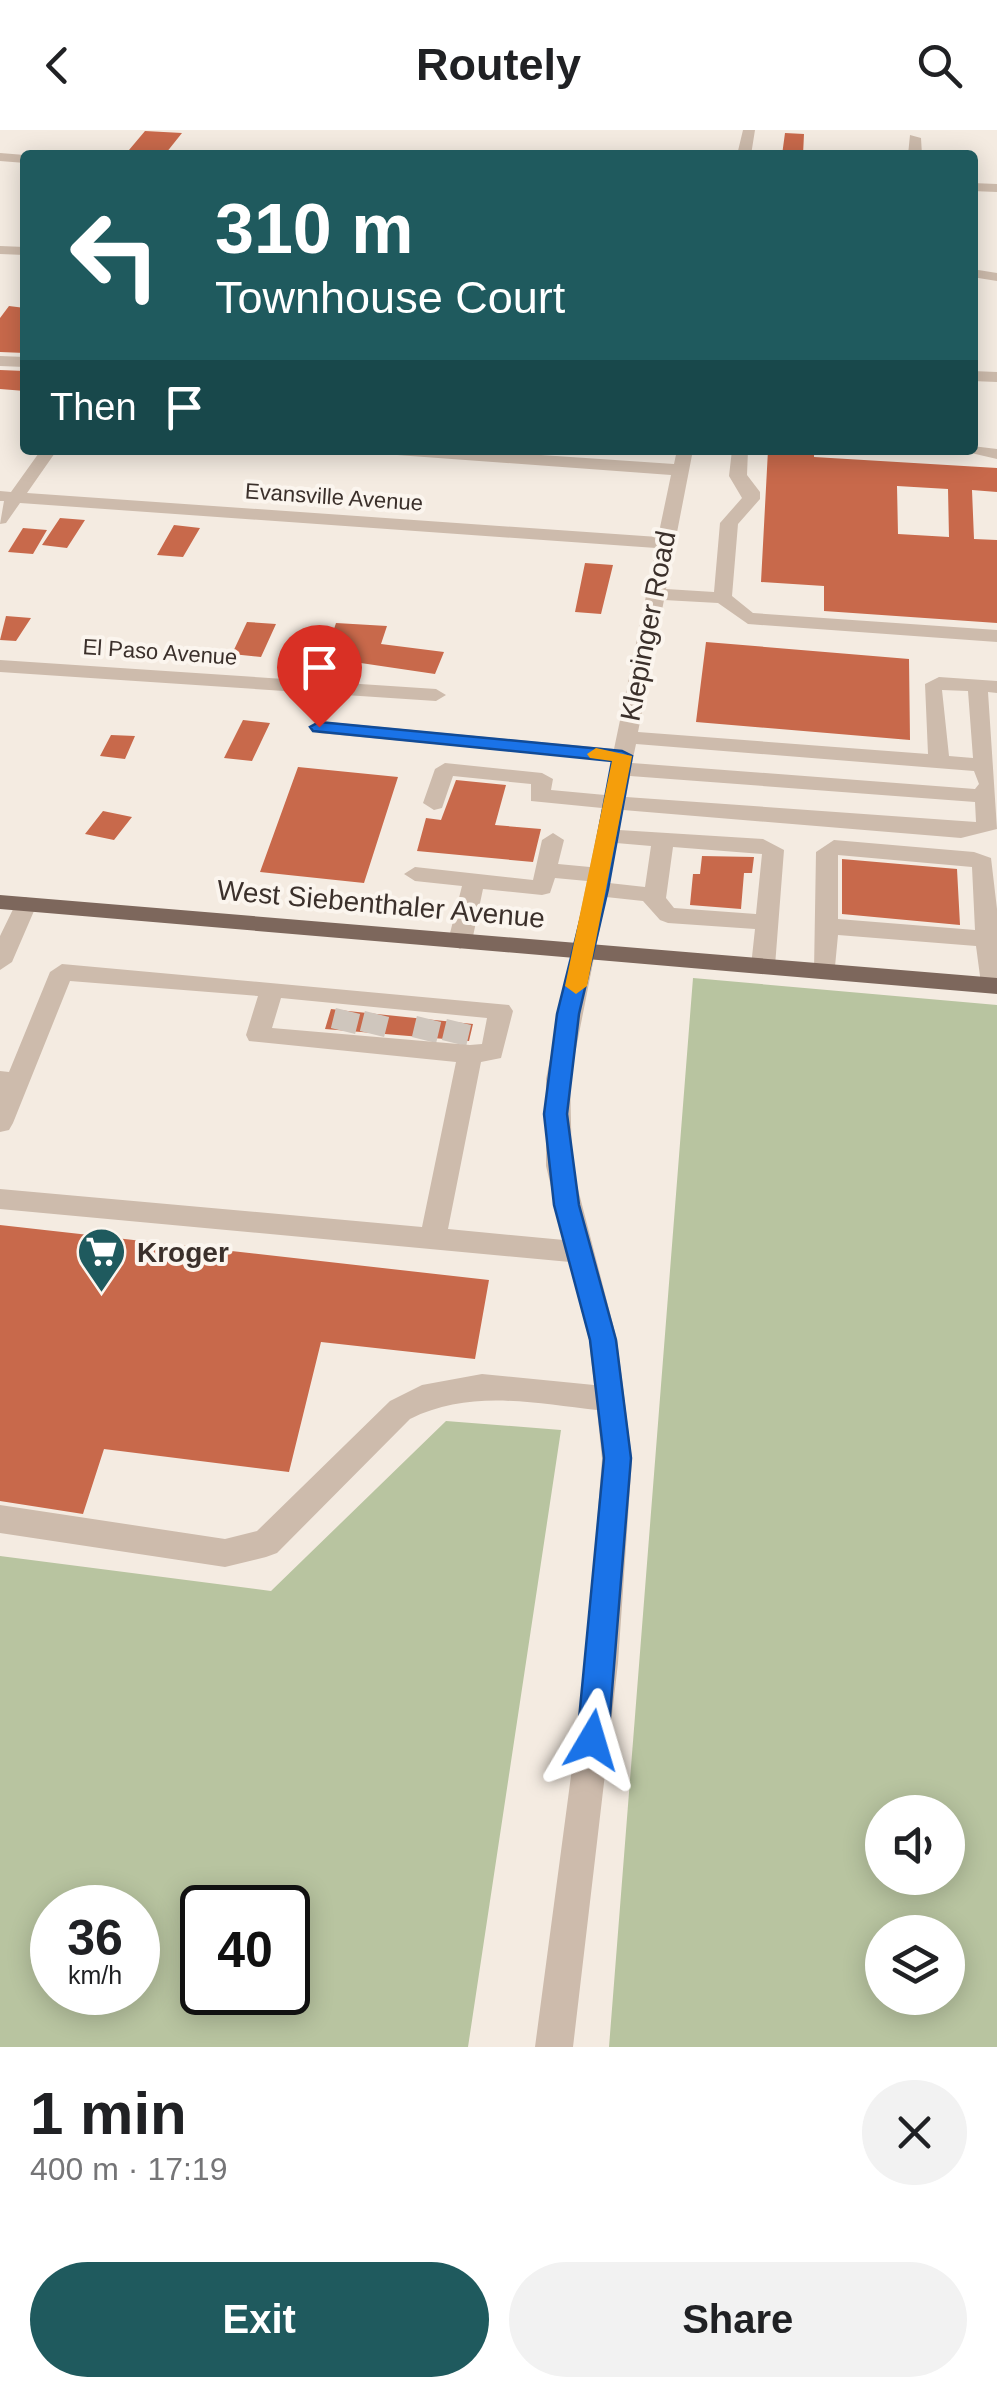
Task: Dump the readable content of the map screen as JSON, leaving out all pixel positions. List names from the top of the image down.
{
  "streets": {
    "main road": ["West Siebenthaler Avenue"],
    "street": ["Evansville Avenue", "Klepinger Road", "El Paso Avenue"]
  },
  "crossings": [
    ["Evansville Avenue", "Klepinger Road"],
    ["Klepinger Road", "West Siebenthaler Avenue"]
  ],
  "places": {
    "supermarket": ["Kroger"]
  },
  "page": {
    "header": "Routely",
    "turn": ["310 m", "Townhouse Court"],
    "then": "Then",
    "speed": "36 km/h",
    "limit": "40",
    "heading": ["1 min", "400 m · 17:19"],
    "buttons": ["Exit", "Share"]
  }
}
